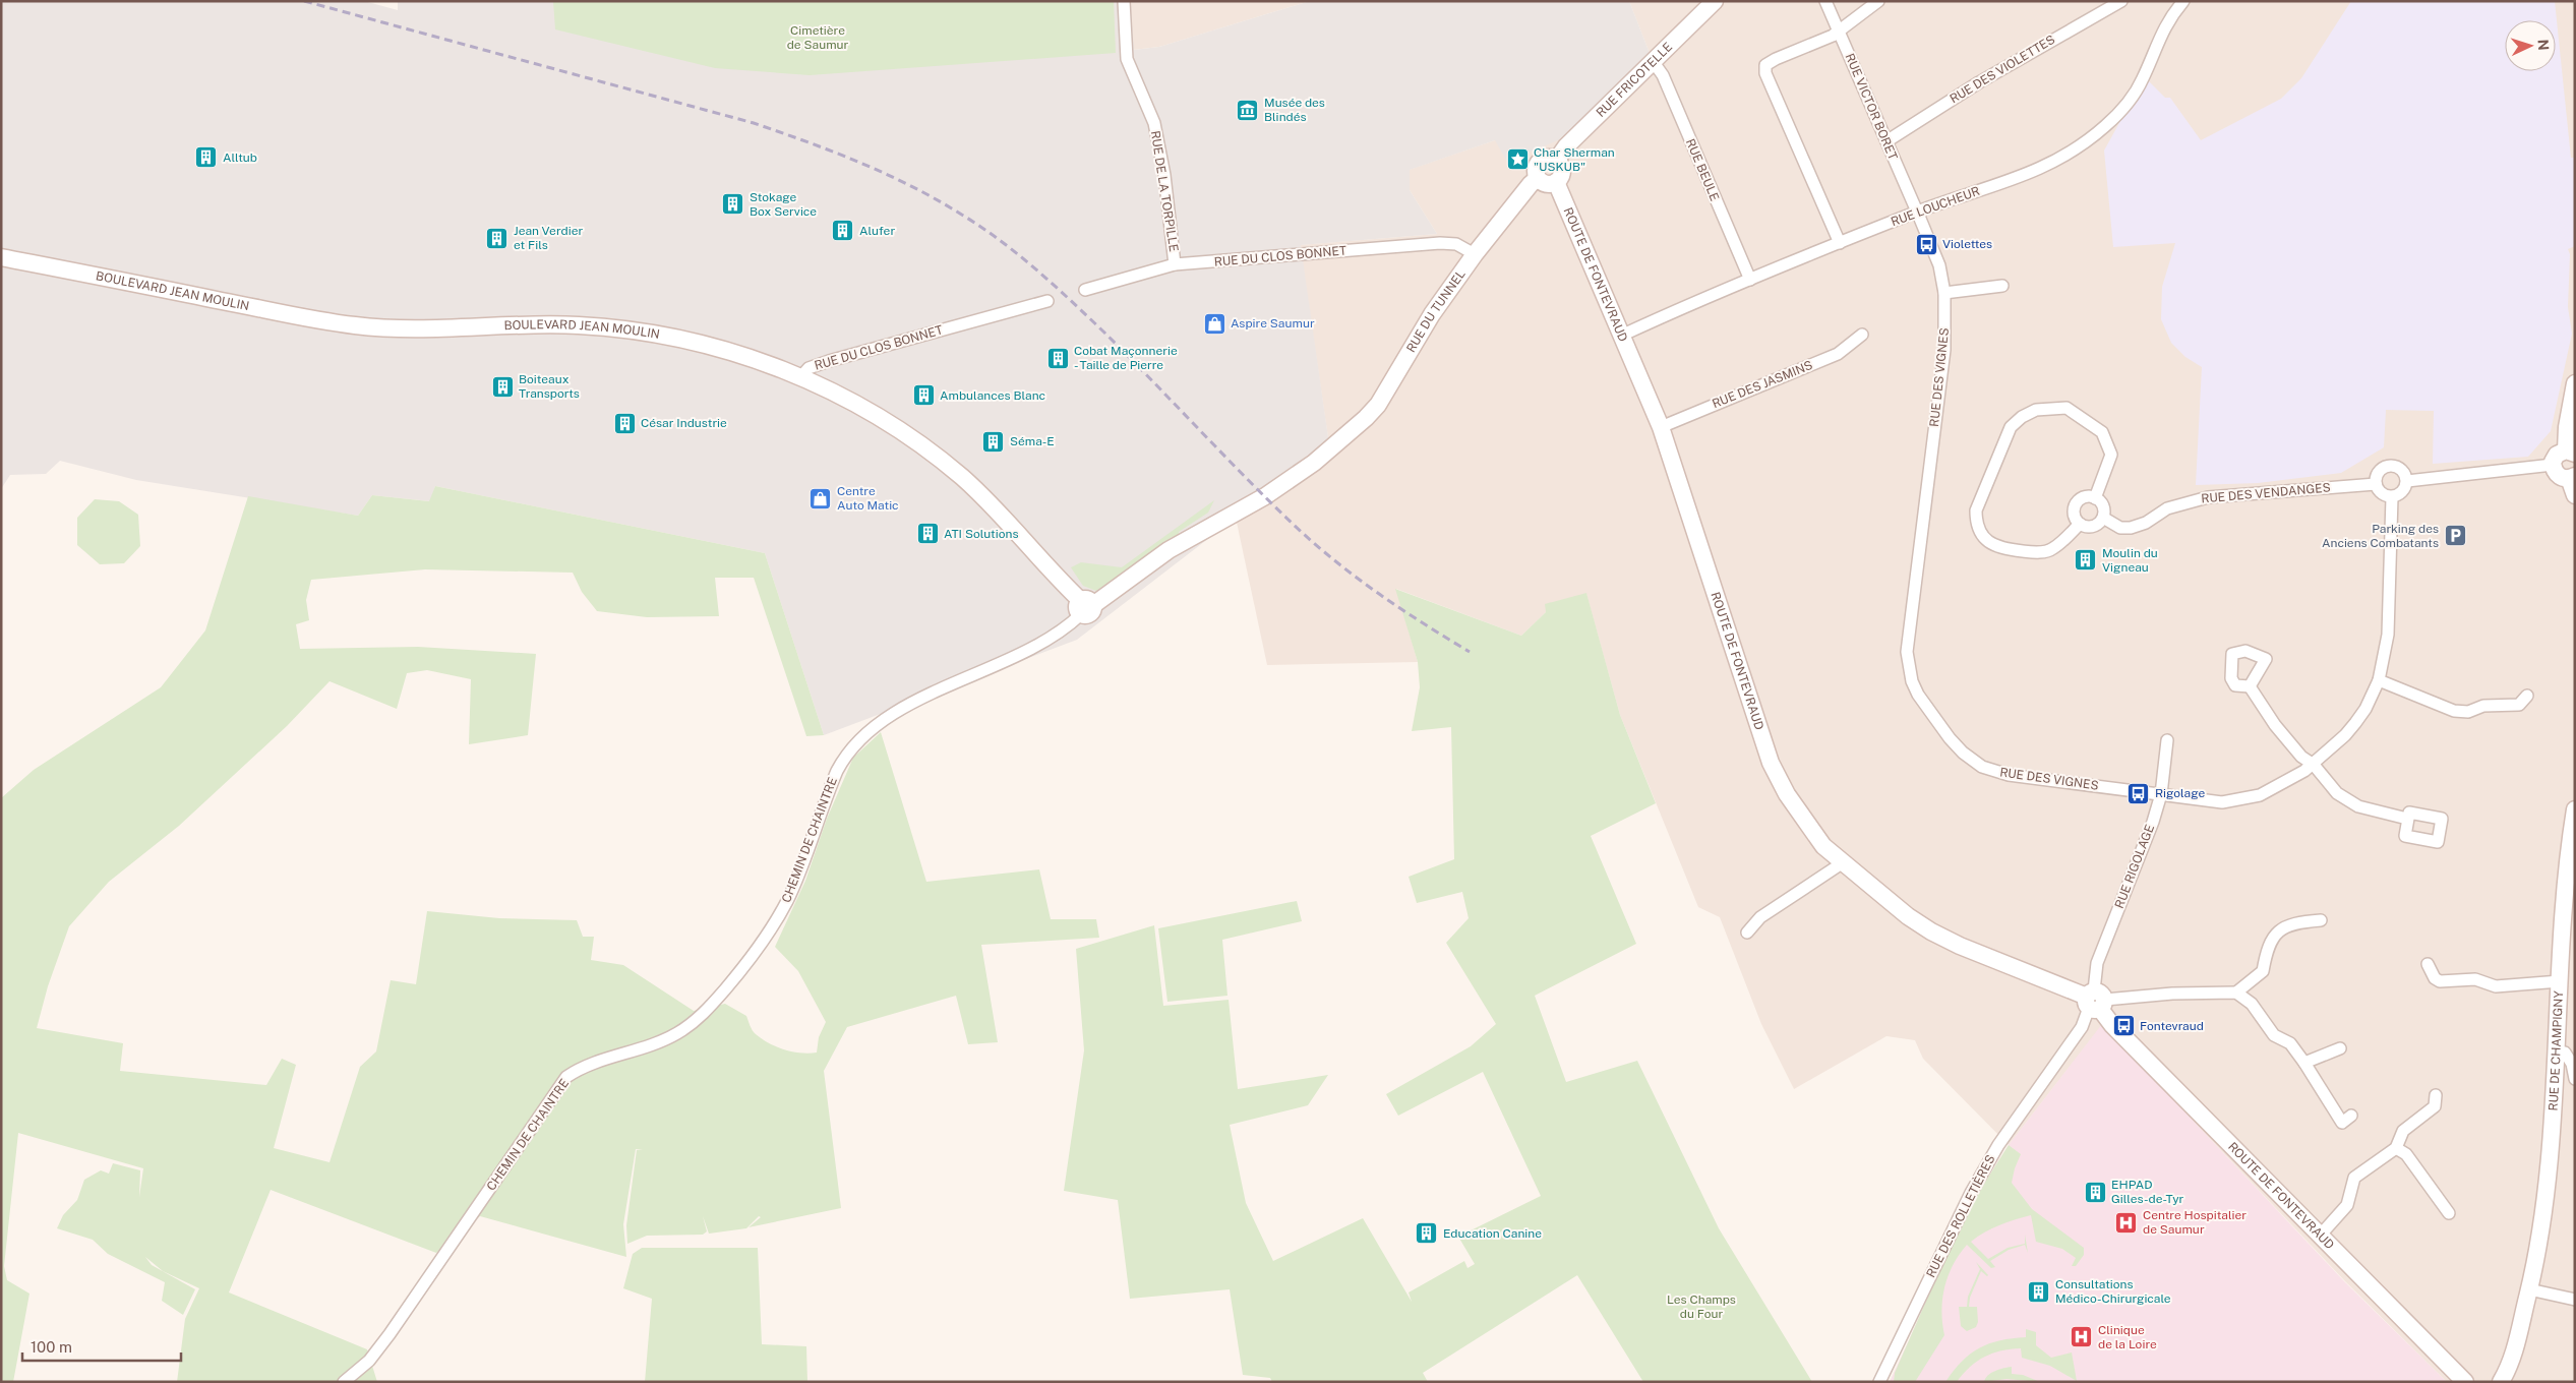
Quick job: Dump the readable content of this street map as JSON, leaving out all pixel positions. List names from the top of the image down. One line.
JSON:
{"streets":{"street":["RUE DES VIOLETTES","RUE FRICOTELLE","RUE VICTOR BORET","RUE BEULE","RUE DE LA TORPILLE","RUE LOUCHEUR","RUE DU CLOS BONNET","ROUTE DE FONTEVRAUD","BOULEVARD JEAN MOULIN","RUE DU TUNNEL","RUE DES VIGNES","RUE DES JASMINS","RUE DES VENDANGES","CHEMIN DE CHAINTRE","RUE RIGOLAGE","RUE DE CHAMPIGNY","RUE DES ROLLETIÈRES"]},"crossings":[["RUE DES VIOLETTES","RUE VICTOR BORET"],["RUE FRICOTELLE","RUE BEULE"],["RUE FRICOTELLE","ROUTE DE FONTEVRAUD"],["RUE FRICOTELLE","RUE DU TUNNEL"],["RUE VICTOR BORET","RUE LOUCHEUR"],["RUE VICTOR BORET","RUE DES VIGNES"],["RUE BEULE","RUE LOUCHEUR"],["RUE DE LA TORPILLE","RUE DU CLOS BONNET"],["RUE LOUCHEUR","ROUTE DE FONTEVRAUD"],["RUE LOUCHEUR","RUE DES VIGNES"],["RUE DU CLOS BONNET","BOULEVARD JEAN MOULIN"],["RUE DU CLOS BONNET","RUE DU TUNNEL"],["ROUTE DE FONTEVRAUD","RUE DU TUNNEL"],["ROUTE DE FONTEVRAUD","RUE DES JASMINS"],["ROUTE DE FONTEVRAUD","RUE RIGOLAGE"],["ROUTE DE FONTEVRAUD","RUE DES ROLLETIÈRES"],["BOULEVARD JEAN MOULIN","RUE DU TUNNEL"],["BOULEVARD JEAN MOULIN","CHEMIN DE CHAINTRE"],["RUE DU TUNNEL","CHEMIN DE CHAINTRE"],["RUE DES VIGNES","RUE DES VENDANGES"],["RUE DES VIGNES","RUE RIGOLAGE"],["RUE RIGOLAGE","RUE DES ROLLETIÈRES"]],"parks":["Cimetière de Saumur","Les Champs du Four"],"places":{"museum":["Musée des Blindés"],"building":["Alltub","Stokage Box Service","Alufer","Jean Verdier et Fils","Cobat Maçonnerie - Taille de Pierre","Boiteaux Transports","Ambulances Blanc","César Industrie","Séma-E","ATI Solutions","Moulin du Vigneau","EHPAD Gilles-de-Tyr","Education Canine","Consultations Médico-Chirurgicale"],"place":["Char Sherman \"USKUB\""],"bus stop":["Violettes","Rigolage","Fontevraud"],"shop":["Aspire Saumur","Centre Auto Matic"],"parking":["Parking des Anciens Combatants"],"hospital":["Centre Hospitalier de Saumur","Clinique de la Loire"]},"scale_bar":"100 m","north":"right"}
